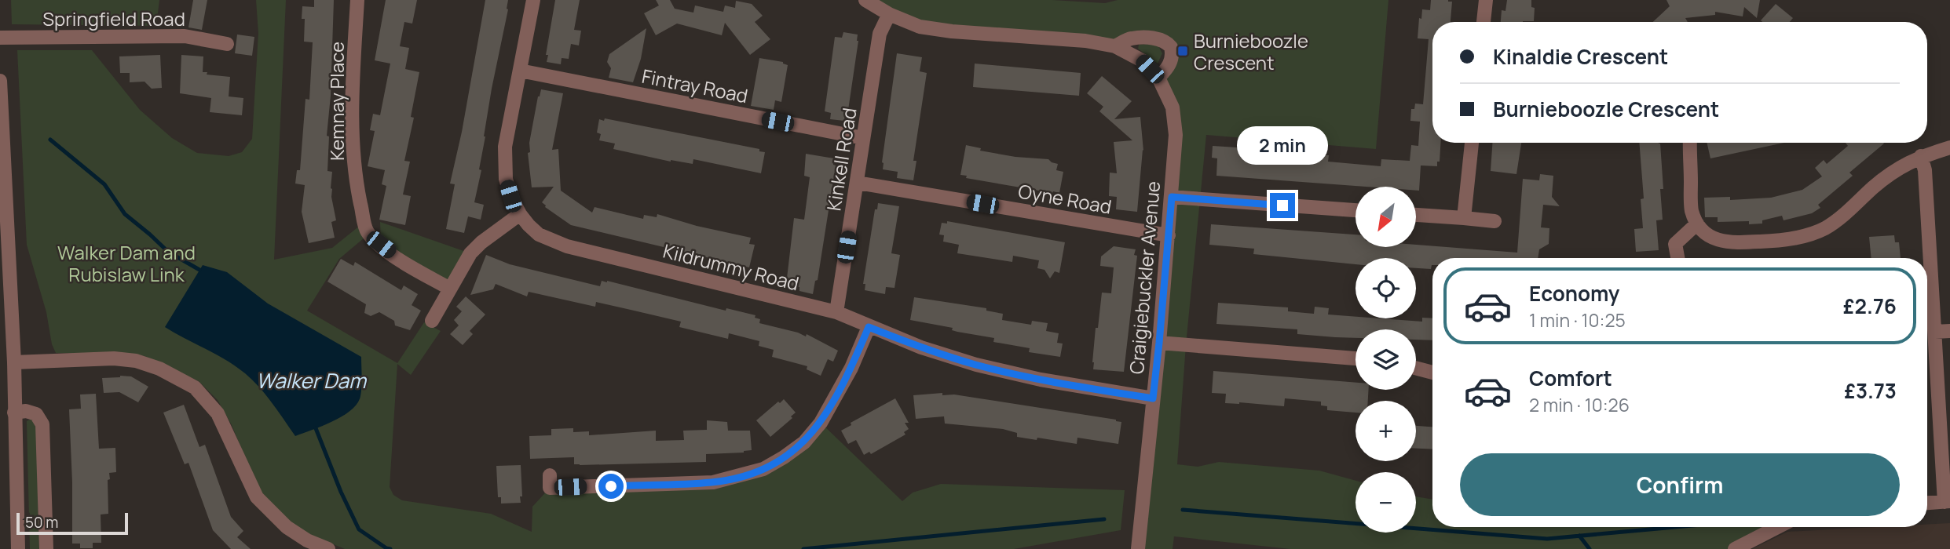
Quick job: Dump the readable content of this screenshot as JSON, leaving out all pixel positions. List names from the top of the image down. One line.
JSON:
{"streets":{"street":["Springfield Road","Fintray Road","Kemnay Place","Kinkell Road","Oyne Road","Kildrummy Road","Craigiebuckler Avenue"]},"crossings":[["Fintray Road","Kinkell Road"],["Fintray Road","Kildrummy Road"],["Kinkell Road","Oyne Road"],["Kinkell Road","Kildrummy Road"],["Kinkell Road","Craigiebuckler Avenue"],["Oyne Road","Craigiebuckler Avenue"],["Kildrummy Road","Craigiebuckler Avenue"]],"water":["Walker Dam"],"parks":["Walker Dam and Rubislaw Link"],"places":{"transit":["Burnieboozle Crescent"]},"scale_bar":"50 m","north":"bottom left","page":{"banner":["Kinaldie Crescent","Burnieboozle Crescent"],"bubble":"2 min","map_buttons":["+","−"],"list":[{"name":"Economy","note":"1 min · 10:25","value":"£2.76"},{"name":"Comfort","note":"2 min · 10:26","value":"£3.73"}],"buttons":"Confirm","scale":"50 m"}}
